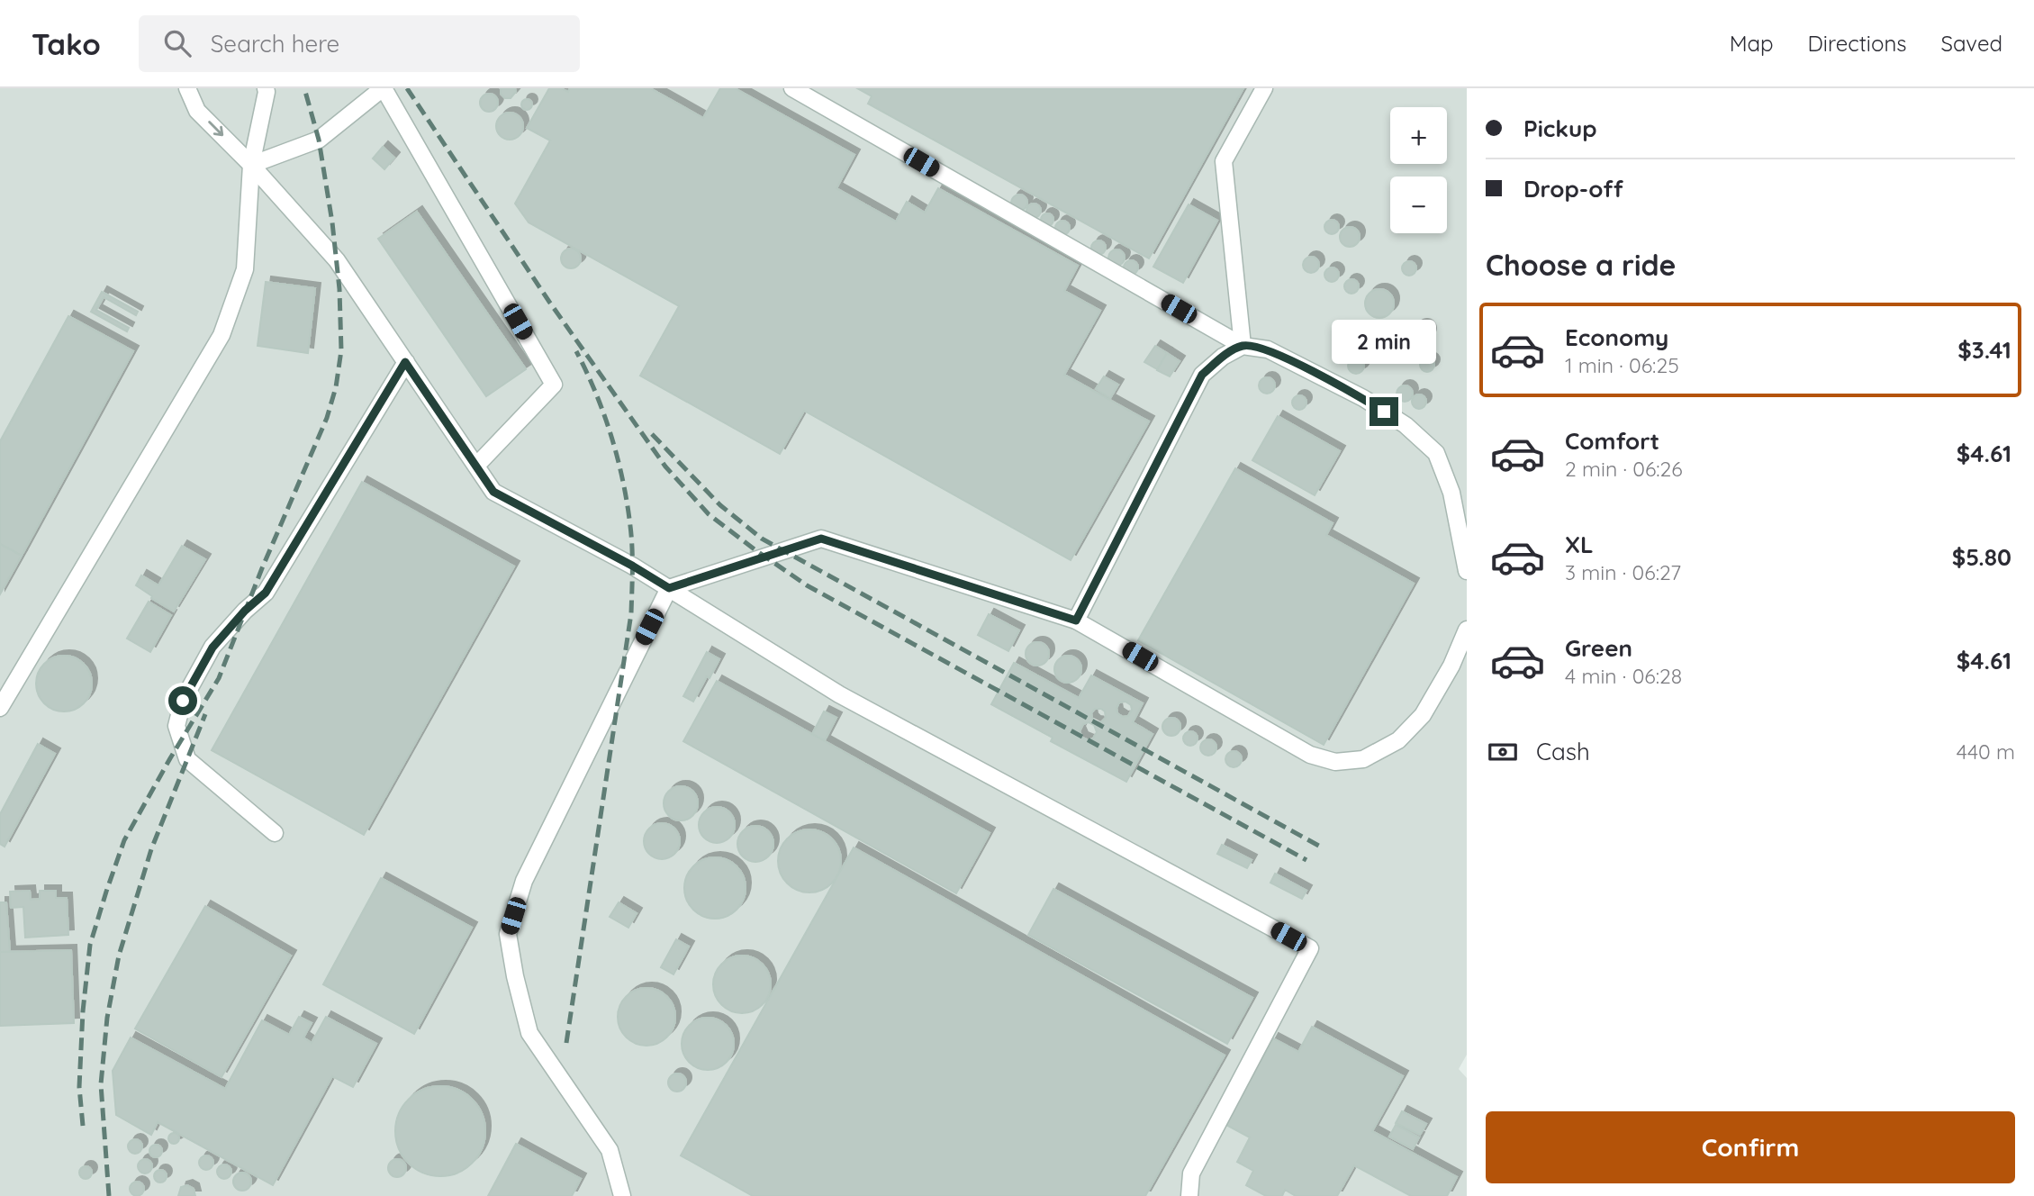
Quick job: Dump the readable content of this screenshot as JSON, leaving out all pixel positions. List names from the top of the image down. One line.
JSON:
{"page":{"header":"Tako","search":"Search here","nav":["Map","Directions","Saved"],"banner":["Pickup","Drop-off"],"map_buttons":["+","−"],"heading":"Choose a ride","list":[{"name":"Economy","note":"1 min · 06:25","value":"$3.41"},{"name":"Comfort","note":"2 min · 06:26","value":"$4.61"},{"name":"XL","note":"3 min · 06:27","value":"$5.80"},{"name":"Green","note":"4 min · 06:28","value":"$4.61"}],"bubble":"2 min","pay":["Cash","440 m"],"buttons":"Confirm"}}
